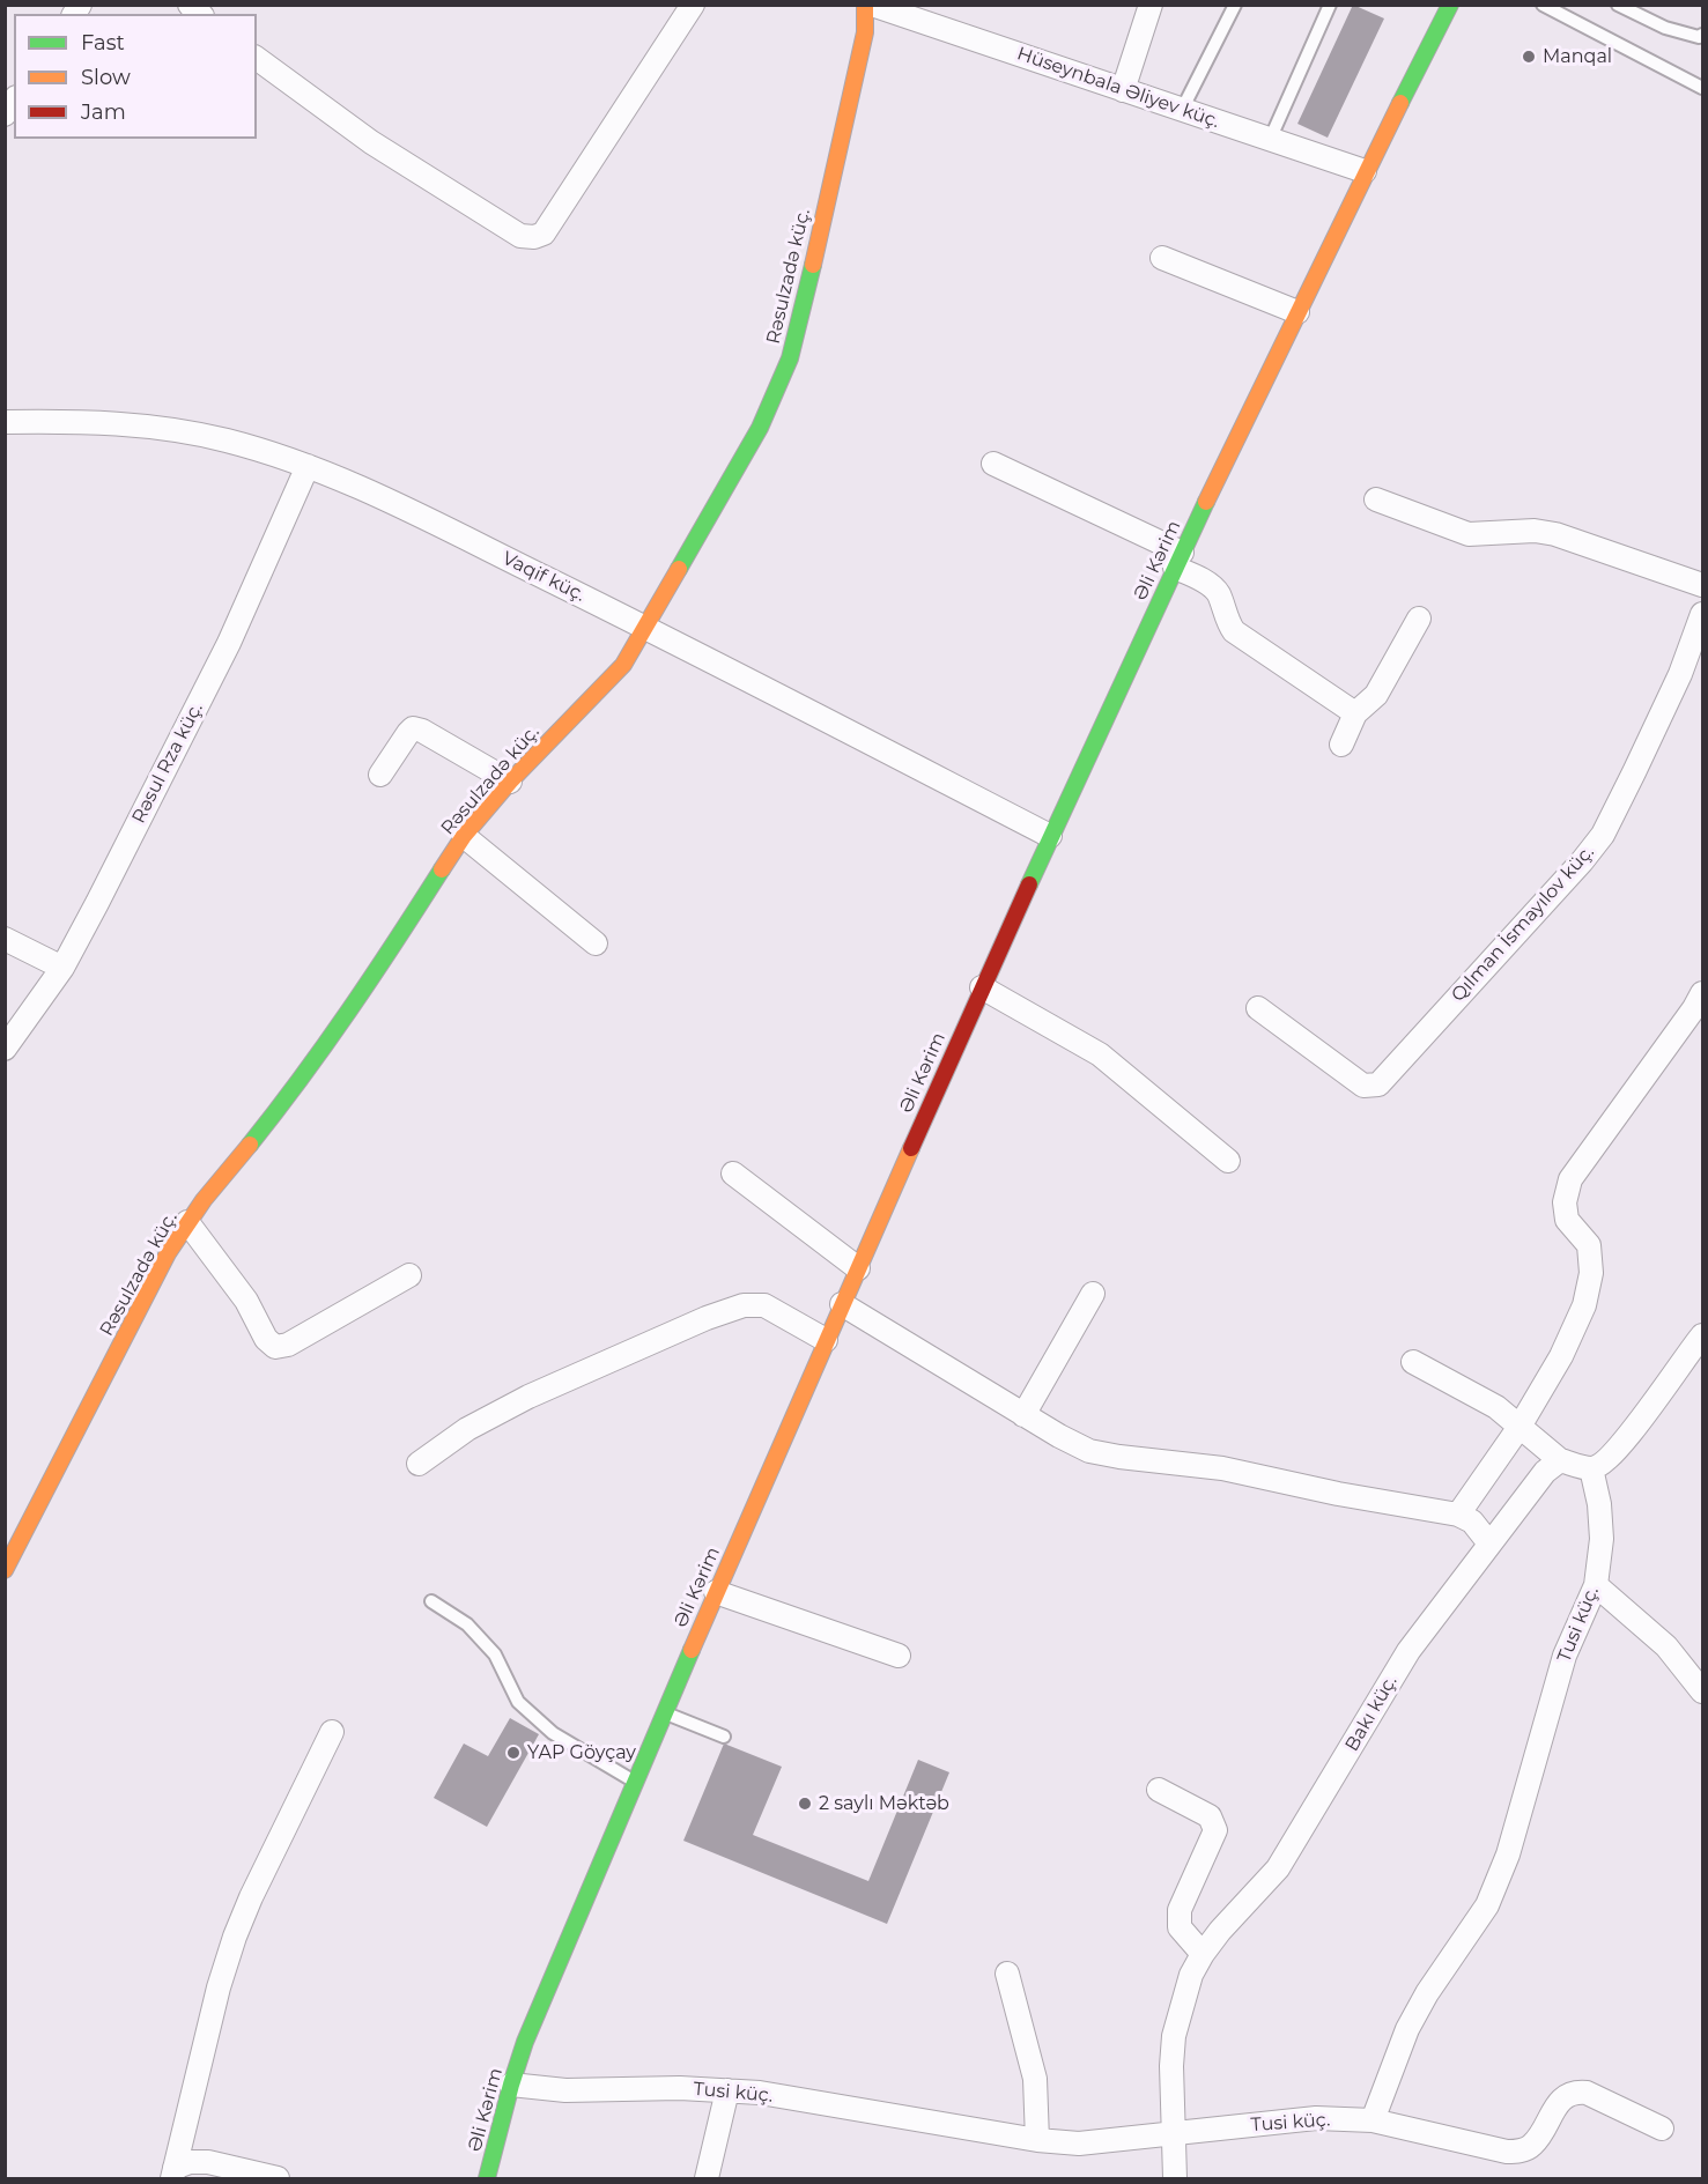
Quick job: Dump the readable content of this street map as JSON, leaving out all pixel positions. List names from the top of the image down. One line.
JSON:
{"streets":{"main road":["Rəsulzadə küç.","Əli Kərim"],"street":["Hüseynbala Əliyev küç.","Vaqif küç.","Rəsul Rza küç.","Qılman İsmayılov küç.","Tusi küç.","Bakı küç."]},"crossings":[["Hüseynbala Əliyev küç.","Əli Kərim"],["Rəsulzadə küç.","Vaqif küç."],["Əli Kərim","Vaqif küç."],["Əli Kərim","Tusi küç."],["Vaqif küç.","Rəsul Rza küç."],["Tusi küç.","Bakı küç."]],"places":["Manqal","YAP Göyçay","2 saylı Məktəb"],"legend":["Fast","Slow","Jam"]}
